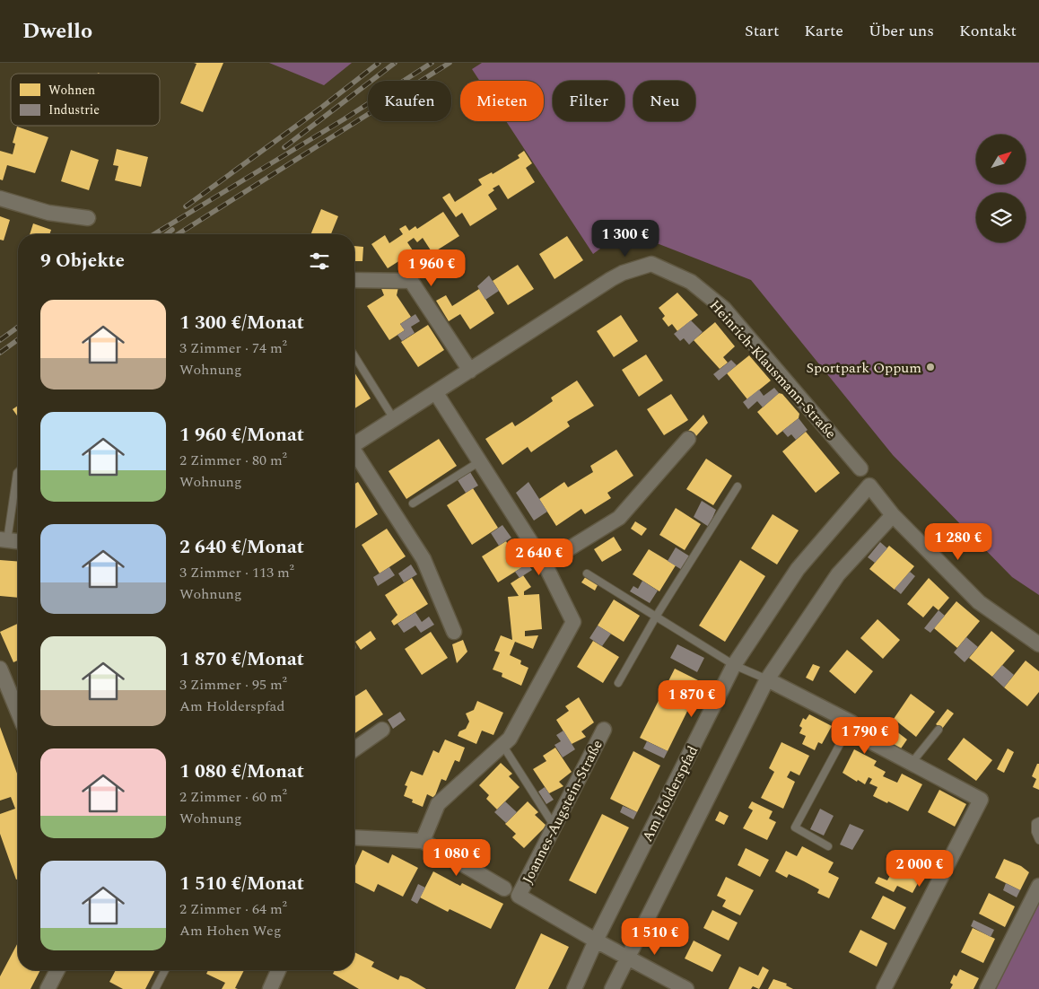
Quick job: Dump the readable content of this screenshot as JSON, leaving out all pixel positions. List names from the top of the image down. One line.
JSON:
{"streets":{"street":["Heinrich-Klausmann-Straße","Am Holderspfad","Joannes-Augstein-Straße"]},"crossings":[["Am Holderspfad","Joannes-Augstein-Straße"]],"places":["Sportpark Oppum"],"legend":["Wohnen","Industrie"],"north":"top right","page":{"header":"Dwello","nav":["Start","Karte","Über uns","Kontakt"],"chip":["Kaufen","Mieten","Filter","Neu"],"price":["1 300 €","1 960 €","1 280 €","2 640 €","1 870 €","1 790 €","1 080 €","2 000 €","1 510 €"],"heading":"9 Objekte","list":[{"name":"1 300 €/Monat","note":"3 Zimmer · 74 m² · Wohnung"},{"name":"1 960 €/Monat","note":"2 Zimmer · 80 m² · Wohnung"},{"name":"2 640 €/Monat","note":"3 Zimmer · 113 m² · Wohnung"},{"name":"1 870 €/Monat","note":"3 Zimmer · 95 m² · Am Holderspfad"},{"name":"1 080 €/Monat","note":"2 Zimmer · 60 m² · Wohnung"},{"name":"1 510 €/Monat","note":"2 Zimmer · 64 m² · Am Hohen Weg"}]}}
